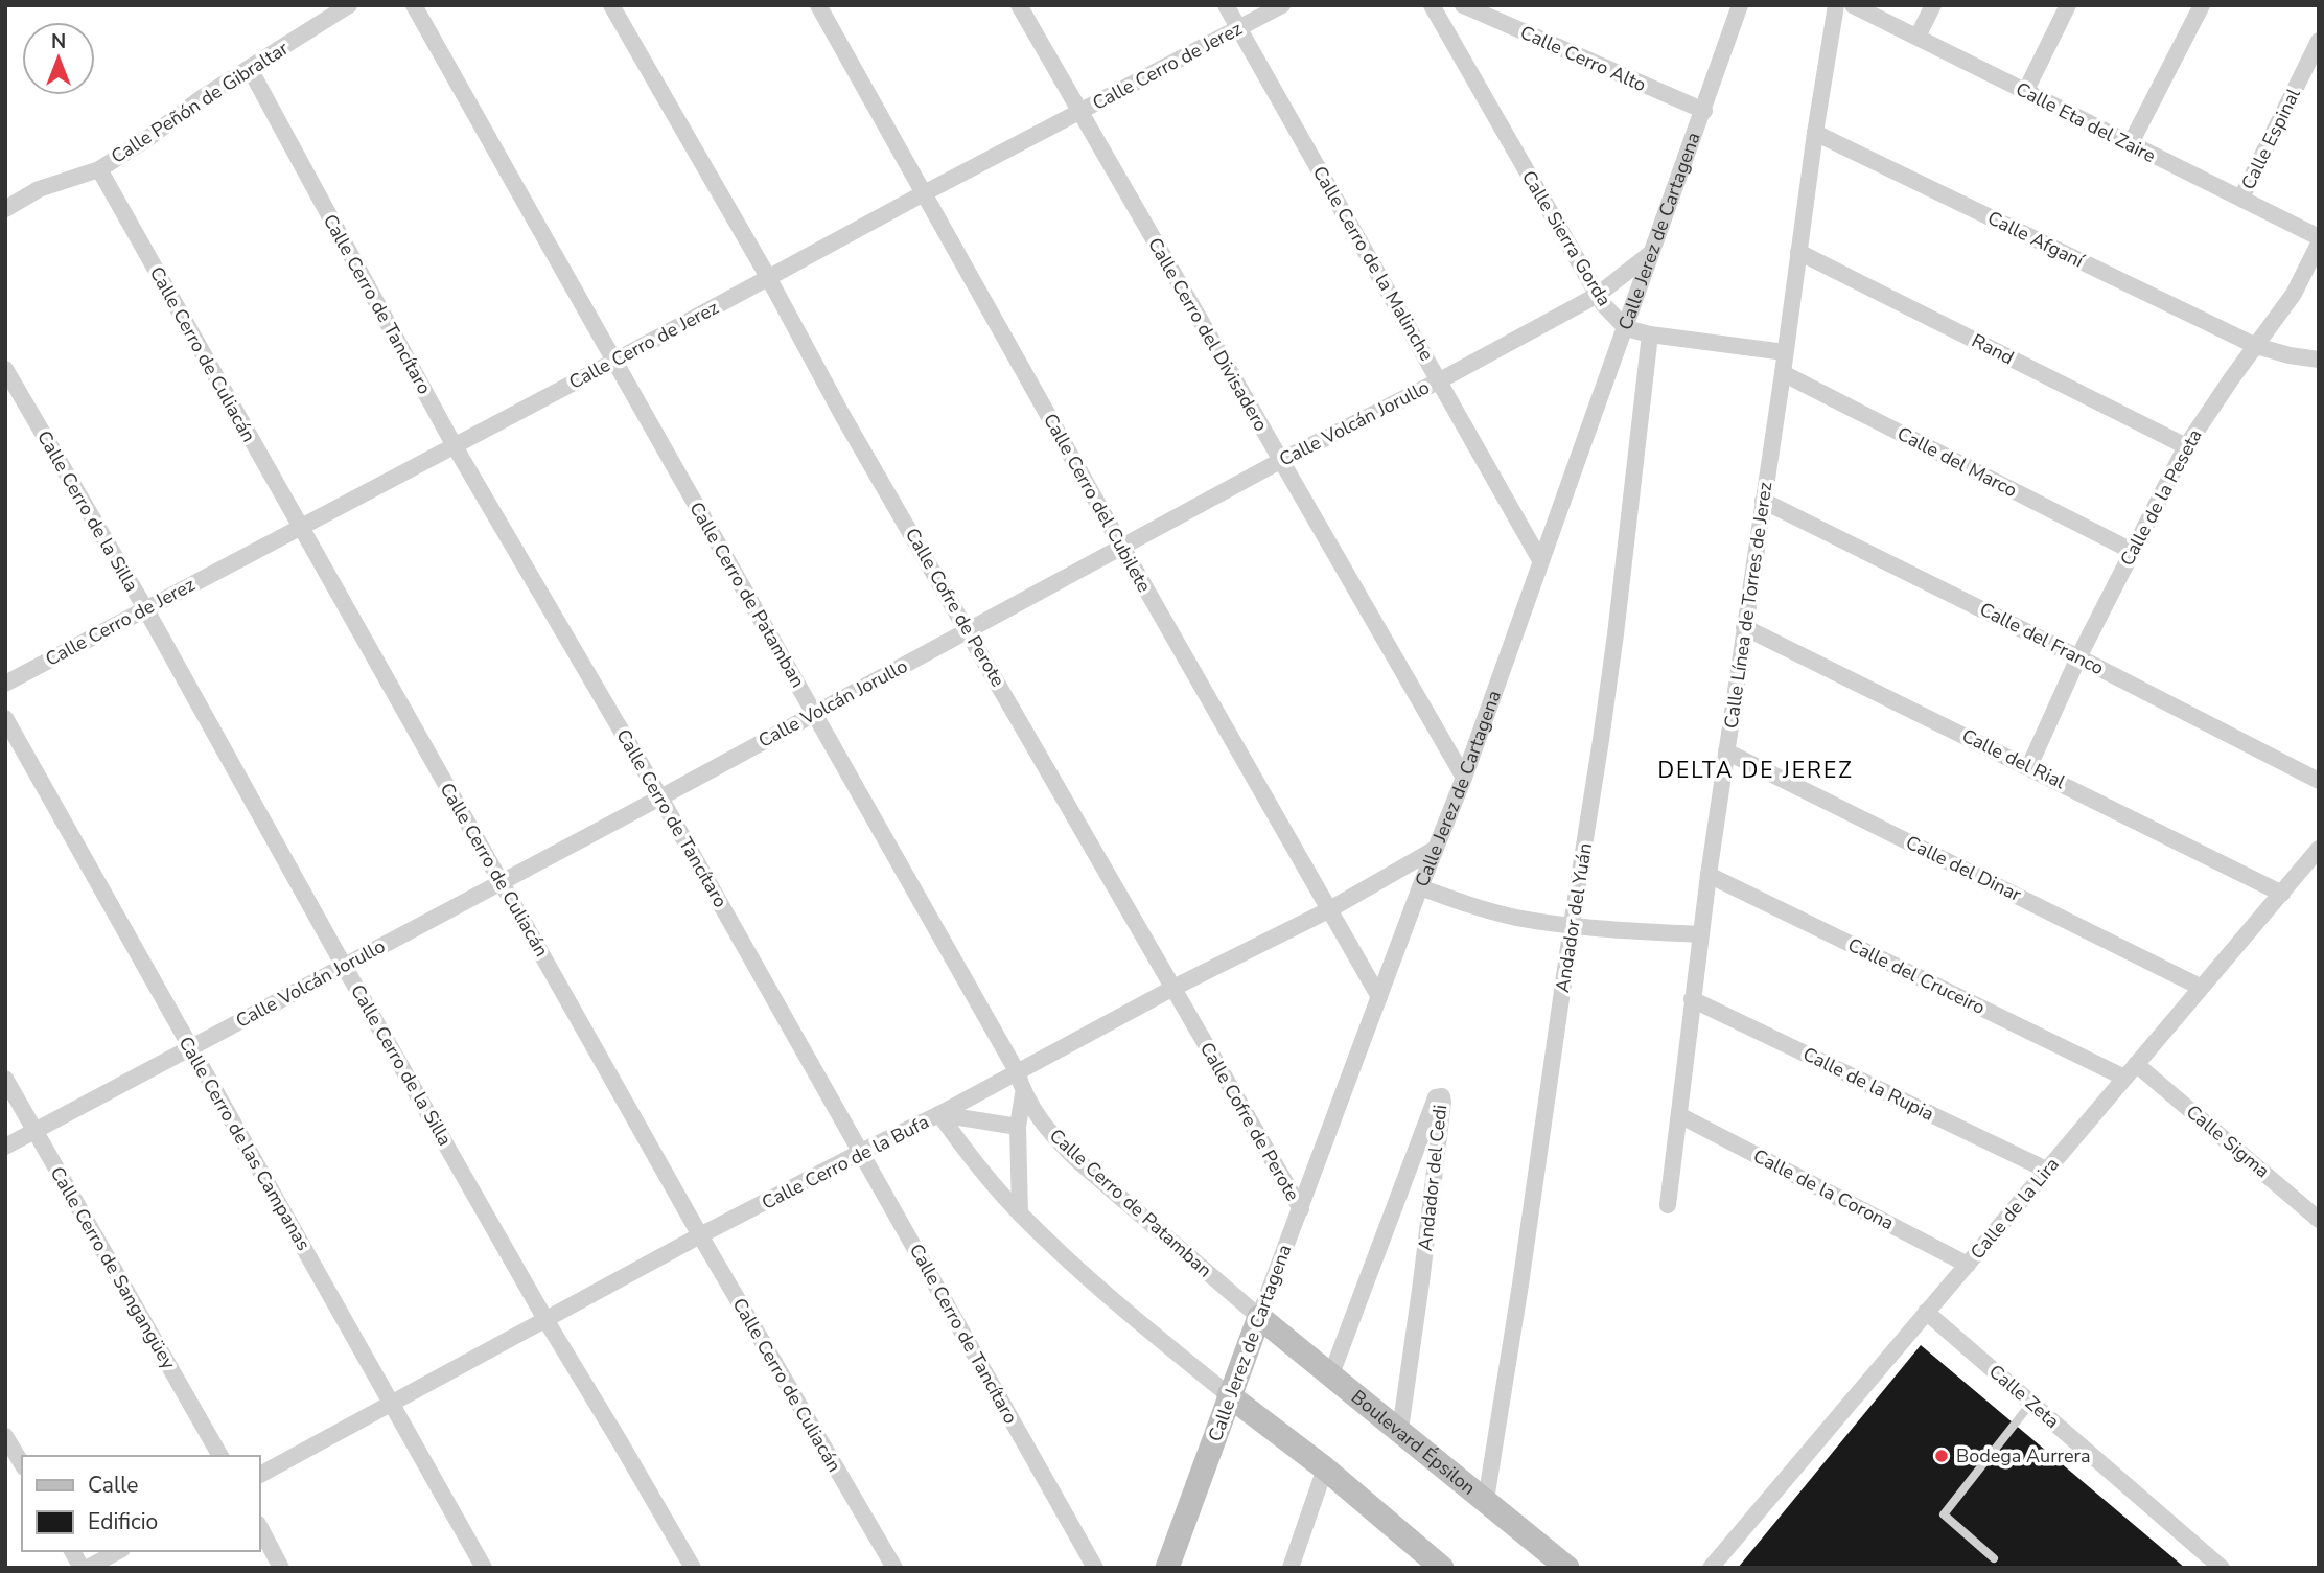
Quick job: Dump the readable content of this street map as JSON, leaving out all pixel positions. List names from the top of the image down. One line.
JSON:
{"streets":{"street":["Calle Cerro Alto","Calle Cerro de Jerez","Calle Peñón de Gibraltar","Calle Eta del Zaire","Calle Espinal","Calle Jerez de Cartagena","Calle Sierra Gorda","Calle Afganí","Calle Cerro de la Malinche","Calle Cerro de Tancítaro","Calle Cerro del Divisadero","Rand","Calle Cerro de Culiacán","Calle Volcán Jorullo","Calle del Marco","Calle de la Peseta","Calle Cerro del Cubilete","Calle Cerro de la Silla","Calle Cerro de Patamban","Calle Línea de Torres de Jerez","Calle Cofre de Perote","Calle del Franco","Calle del Rial","Calle del Dinar","Andador del Yuán","Calle del Cruceiro","Calle de la Rupia","Calle Sigma","Calle Cerro de las Campanas","Calle Cerro de la Bufa","Andador del Cedi","Calle de la Corona","Calle de la Lira","Calle Cerro de Sangangüey","Calle Zeta","Boulevard Épsilon"]},"crossings":[["Calle Cerro Alto","Calle Jerez de Cartagena"],["Calle Cerro de Jerez","Calle Cerro de la Malinche"],["Calle Cerro de Jerez","Calle Cerro de Tancítaro"],["Calle Cerro de Jerez","Calle Cerro del Divisadero"],["Calle Cerro de Jerez","Calle Cerro de Culiacán"],["Calle Cerro de Jerez","Calle Cerro del Cubilete"],["Calle Cerro de Jerez","Calle Cerro de la Silla"],["Calle Cerro de Jerez","Calle Cerro de Patamban"],["Calle Cerro de Jerez","Calle Cofre de Perote"],["Calle Peñón de Gibraltar","Calle Cerro de Tancítaro"],["Calle Peñón de Gibraltar","Calle Cerro de Culiacán"],["Calle Eta del Zaire","Calle Espinal"],["Calle Jerez de Cartagena","Calle Sierra Gorda"],["Calle Jerez de Cartagena","Calle Cerro de la Malinche"],["Calle Jerez de Cartagena","Calle Cerro del Divisadero"],["Calle Jerez de Cartagena","Calle Volcán Jorullo"],["Calle Jerez de Cartagena","Calle Cerro del Cubilete"],["Calle Jerez de Cartagena","Calle Cerro de Patamban"],["Calle Jerez de Cartagena","Calle Cofre de Perote"],["Calle Jerez de Cartagena","Calle Cerro de la Bufa"],["Calle Jerez de Cartagena","Boulevard Épsilon"],["Calle Sierra Gorda","Calle Volcán Jorullo"],["Calle Afganí","Calle de la Peseta"],["Calle Afganí","Calle Línea de Torres de Jerez"],["Calle Cerro de la Malinche","Calle Volcán Jorullo"],["Calle Cerro de Tancítaro","Calle Volcán Jorullo"],["Calle Cerro de Tancítaro","Calle Cerro de la Bufa"],["Calle Cerro del Divisadero","Calle Volcán Jorullo"],["Rand","Calle de la Peseta"],["Rand","Calle Línea de Torres de Jerez"],["Calle Cerro de Culiacán","Calle Volcán Jorullo"],["Calle Cerro de Culiacán","Calle Cerro de la Bufa"],["Calle Volcán Jorullo","Calle Cerro del Cubilete"],["Calle Volcán Jorullo","Calle Cerro de la Silla"],["Calle Volcán Jorullo","Calle Cerro de Patamban"],["Calle Volcán Jorullo","Calle Cofre de Perote"],["Calle Volcán Jorullo","Calle Cerro de las Campanas"],["Calle Volcán Jorullo","Calle Cerro de Sangangüey"],["Calle del Marco","Calle de la Peseta"],["Calle del Marco","Calle Línea de Torres de Jerez"],["Calle de la Peseta","Calle del Franco"],["Calle de la Peseta","Calle del Rial"],["Calle Cerro del Cubilete","Calle Cerro de la Bufa"],["Calle Cerro de la Silla","Calle Cerro de la Bufa"],["Calle Cerro de Patamban","Calle Cerro de la Bufa"],["Calle Cerro de Patamban","Boulevard Épsilon"],["Calle Línea de Torres de Jerez","Calle del Franco"],["Calle Línea de Torres de Jerez","Calle del Rial"],["Calle Línea de Torres de Jerez","Calle del Dinar"],["Calle Línea de Torres de Jerez","Calle del Cruceiro"],["Calle Línea de Torres de Jerez","Calle de la Rupia"],["Calle Línea de Torres de Jerez","Calle de la Corona"],["Calle Cofre de Perote","Calle Cerro de la Bufa"],["Calle del Rial","Calle de la Lira"],["Calle del Dinar","Calle de la Lira"],["Andador del Yuán","Boulevard Épsilon"],["Calle del Cruceiro","Calle de la Lira"],["Calle de la Rupia","Calle de la Lira"],["Calle Sigma","Calle de la Lira"],["Calle Cerro de las Campanas","Calle Cerro de la Bufa"],["Andador del Cedi","Boulevard Épsilon"],["Calle de la Corona","Calle de la Lira"],["Calle de la Lira","Calle Zeta"]],"districts":["DELTA DE JEREZ"],"places":["Bodega Aurrera"],"legend":["Calle","Edificio"],"north":"top"}
